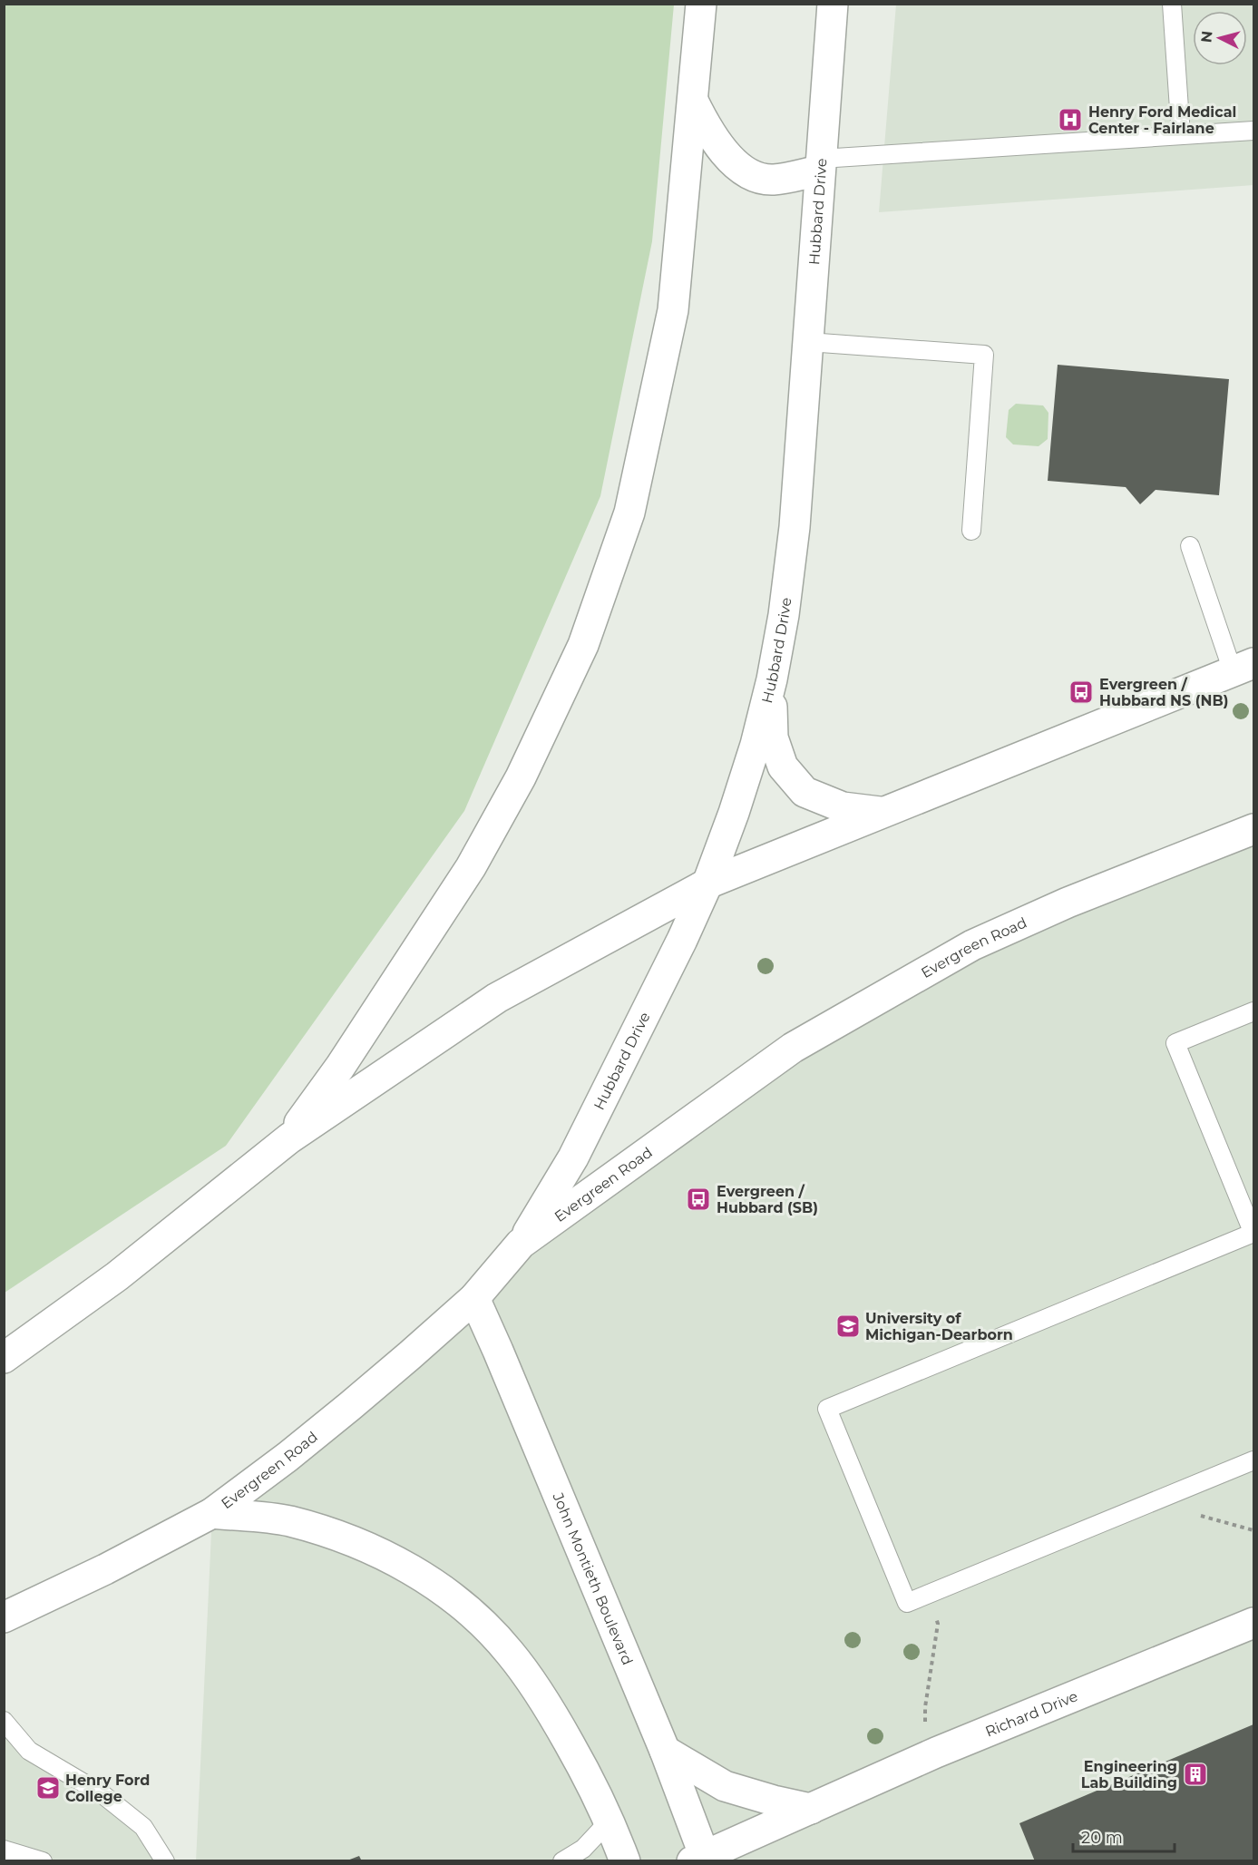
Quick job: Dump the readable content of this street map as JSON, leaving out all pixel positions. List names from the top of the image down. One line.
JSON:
{"streets":{"street":["Hubbard Drive","Evergreen Road","John Montieth Boulevard","Richard Drive"]},"crossings":[["Hubbard Drive","Evergreen Road"],["Evergreen Road","John Montieth Boulevard"],["John Montieth Boulevard","Richard Drive"]],"places":{"hospital":["Henry Ford Medical Center - Fairlane"],"bus stop":["Evergreen / Hubbard NS (NB)","Evergreen / Hubbard (SB)"],"school or university":["University of Michigan-Dearborn","Henry Ford College"],"building":["Engineering Lab Building"]},"scale_bar":"20 m","north":"left"}
